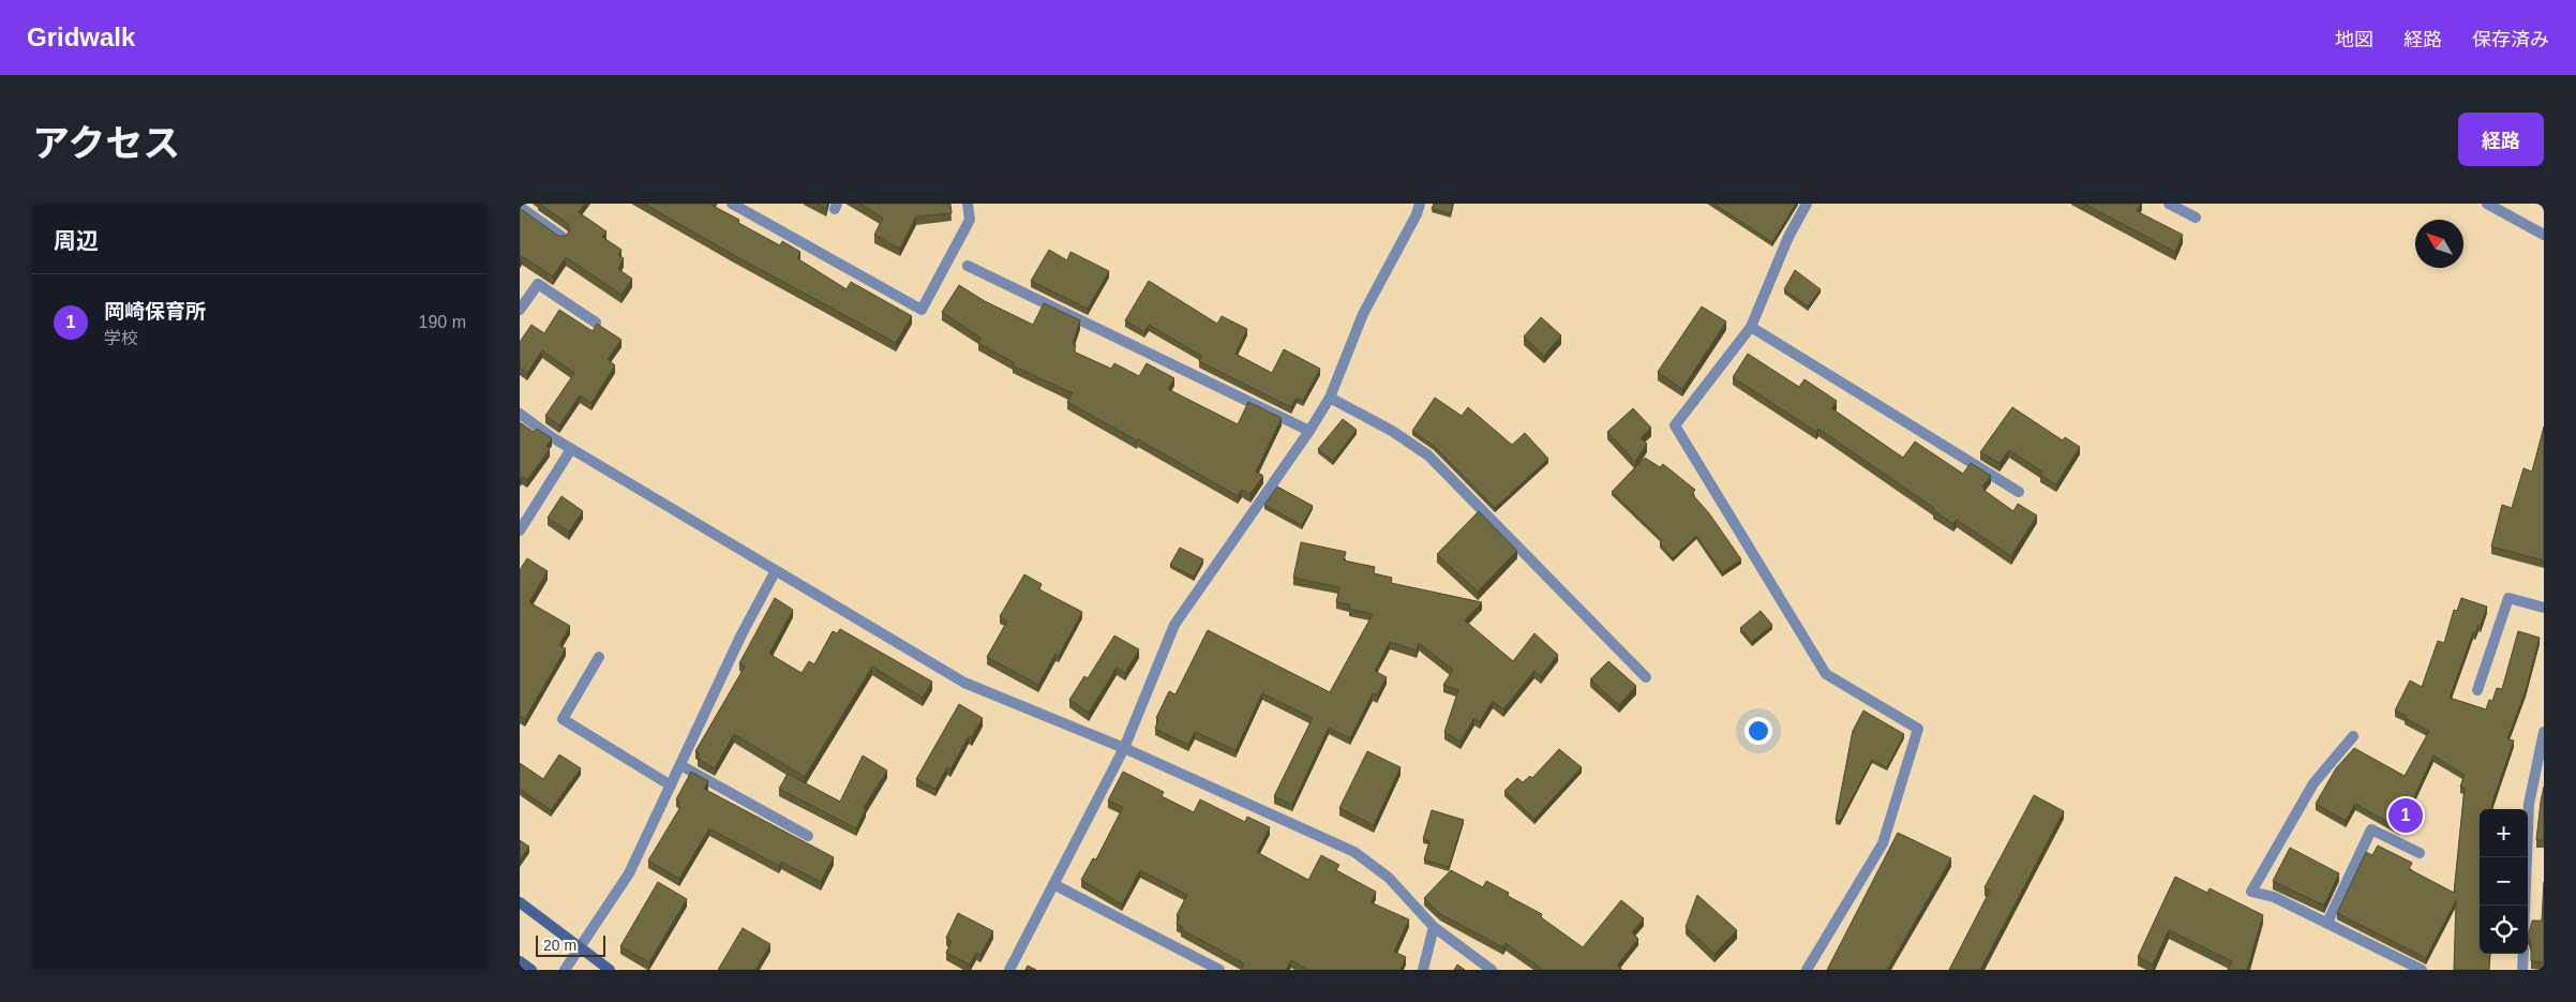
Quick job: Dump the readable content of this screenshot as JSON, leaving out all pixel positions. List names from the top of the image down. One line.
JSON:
{"scale_bar":"20 m","north":"top left","page":{"header":"Gridwalk","nav":["地図","経路","保存済み"],"title":"アクセス","buttons":"経路","heading":"周辺","list":[{"mark":"1","name":"岡崎保育所","note":"学校","value":"190 m"}],"pins":"1","map_buttons":["+","−"],"scale":"20 m"}}
